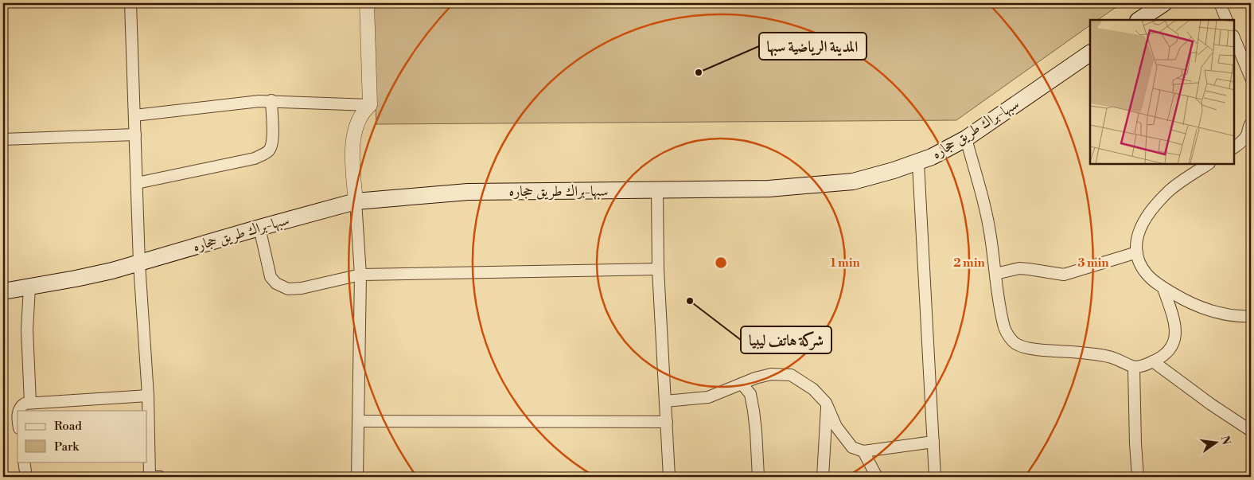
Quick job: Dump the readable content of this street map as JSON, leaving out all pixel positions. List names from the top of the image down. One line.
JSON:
{"streets":{"main road":["سبها-براك طريق حجاره"]},"places":["المدينة الرياضية سبها","شركة هاتف ليبيا"],"legend":["Road","Park"],"north":"right","rings":["1 min","2 min","3 min"]}
